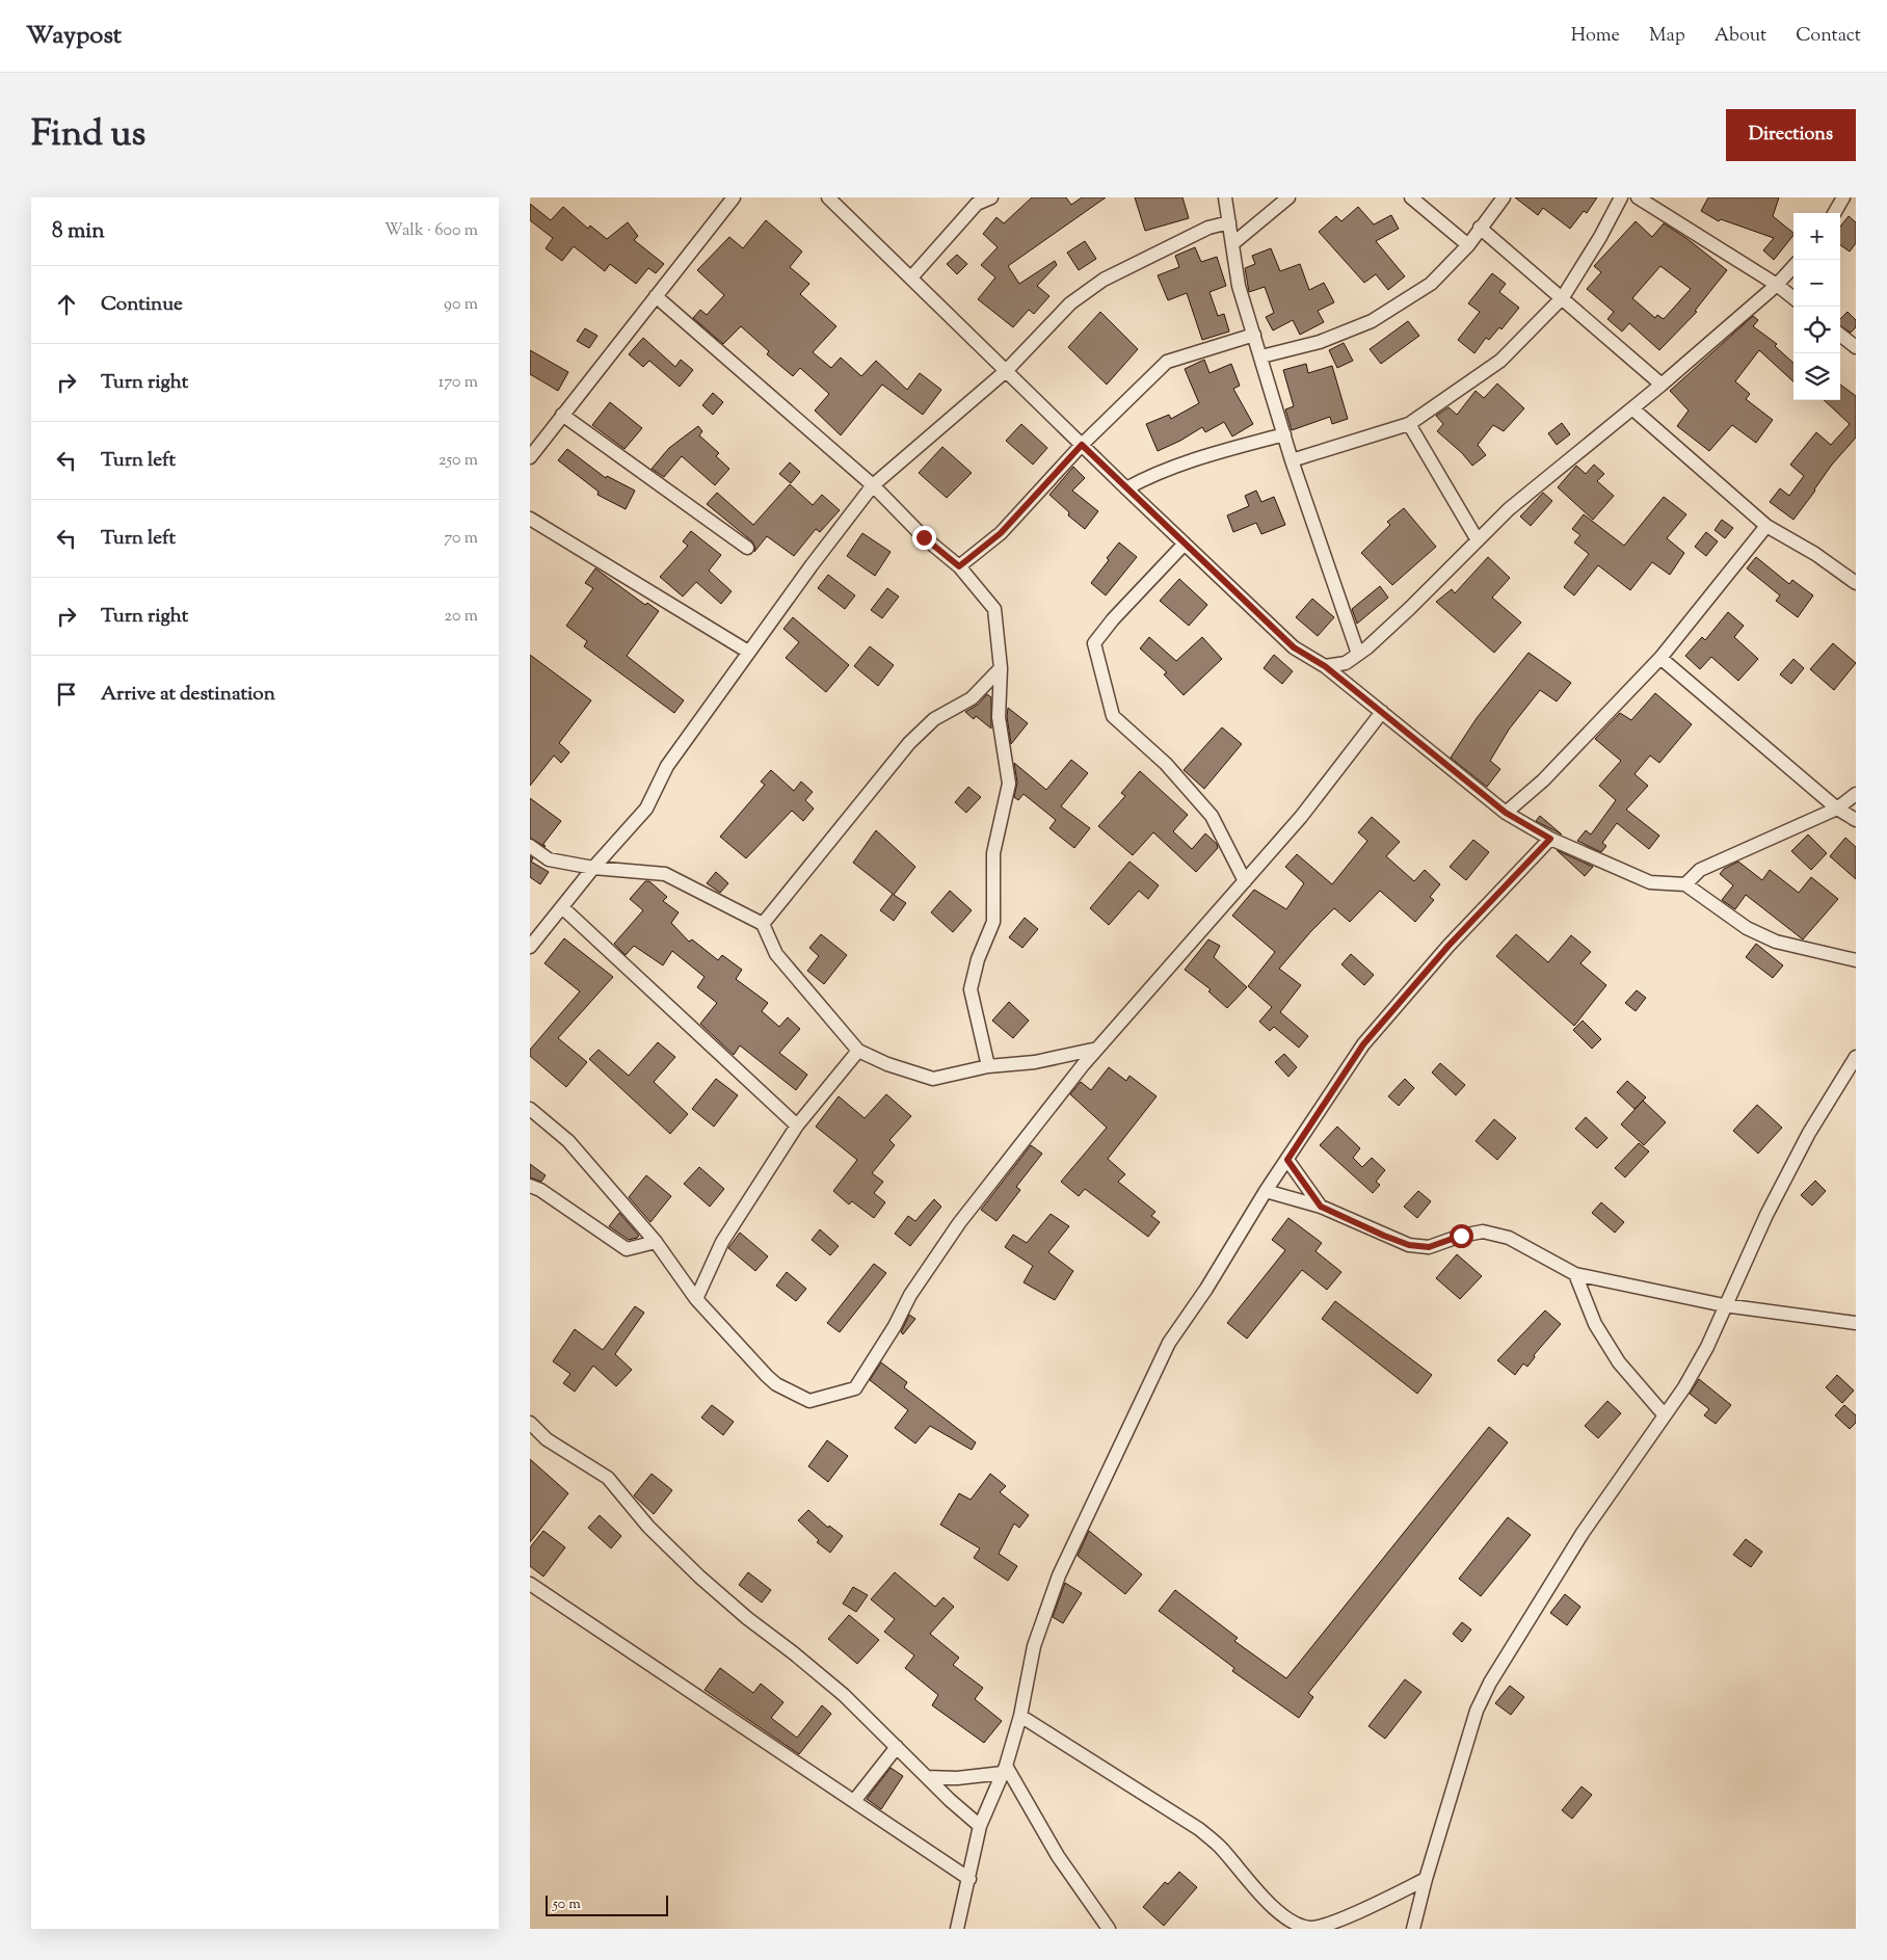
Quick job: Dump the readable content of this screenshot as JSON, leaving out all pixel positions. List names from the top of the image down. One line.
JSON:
{"scale_bar":"50 m","page":{"header":"Waypost","nav":["Home","Map","About","Contact"],"title":"Find us","buttons":"Directions","heading":["8 min","Walk · 600 m"],"map_buttons":["+","−"],"list":[["Continue","90 m"],["Turn right","170 m"],["Turn left","250 m"],["Turn left","70 m"],["Turn right","20 m"],"Arrive at destination"],"scale":"50 m"}}
